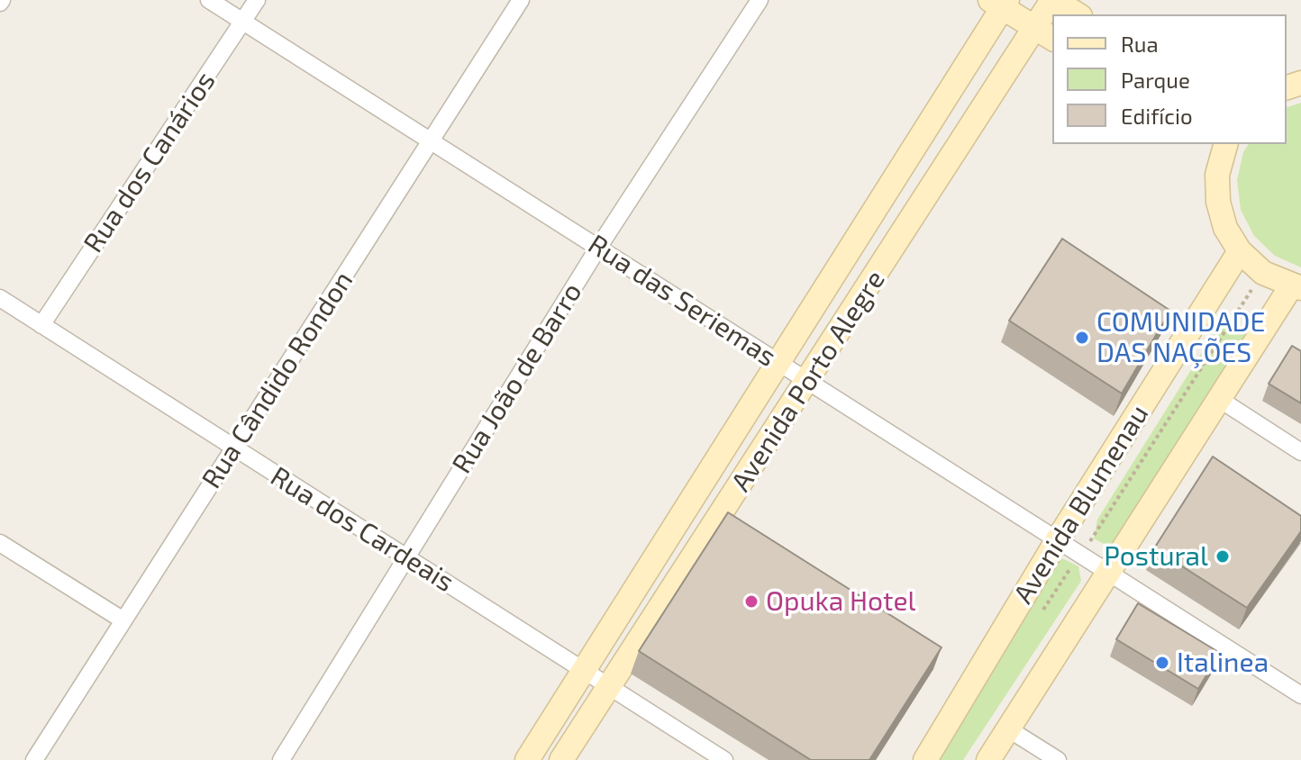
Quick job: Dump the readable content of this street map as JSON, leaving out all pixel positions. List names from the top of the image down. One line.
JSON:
{"streets":{"street":["Rua dos Canários","Rua das Seriemas","Rua João de Barro","Rua Cândido Rondon","Avenida Porto Alegre","Avenida Blumenau","Rua dos Cardeais"]},"crossings":[["Rua dos Canários","Rua das Seriemas"],["Rua dos Canários","Rua dos Cardeais"],["Rua das Seriemas","Rua João de Barro"],["Rua das Seriemas","Rua Cândido Rondon"],["Rua das Seriemas","Avenida Porto Alegre"],["Rua das Seriemas","Avenida Blumenau"],["Rua João de Barro","Rua dos Cardeais"],["Rua Cândido Rondon","Rua dos Cardeais"],["Avenida Porto Alegre","Rua dos Cardeais"]],"places":["COMUNIDADE DAS NAÇÕES","Postural","Opuka Hotel","Italinea"],"legend":["Rua","Parque","Edifício"]}
